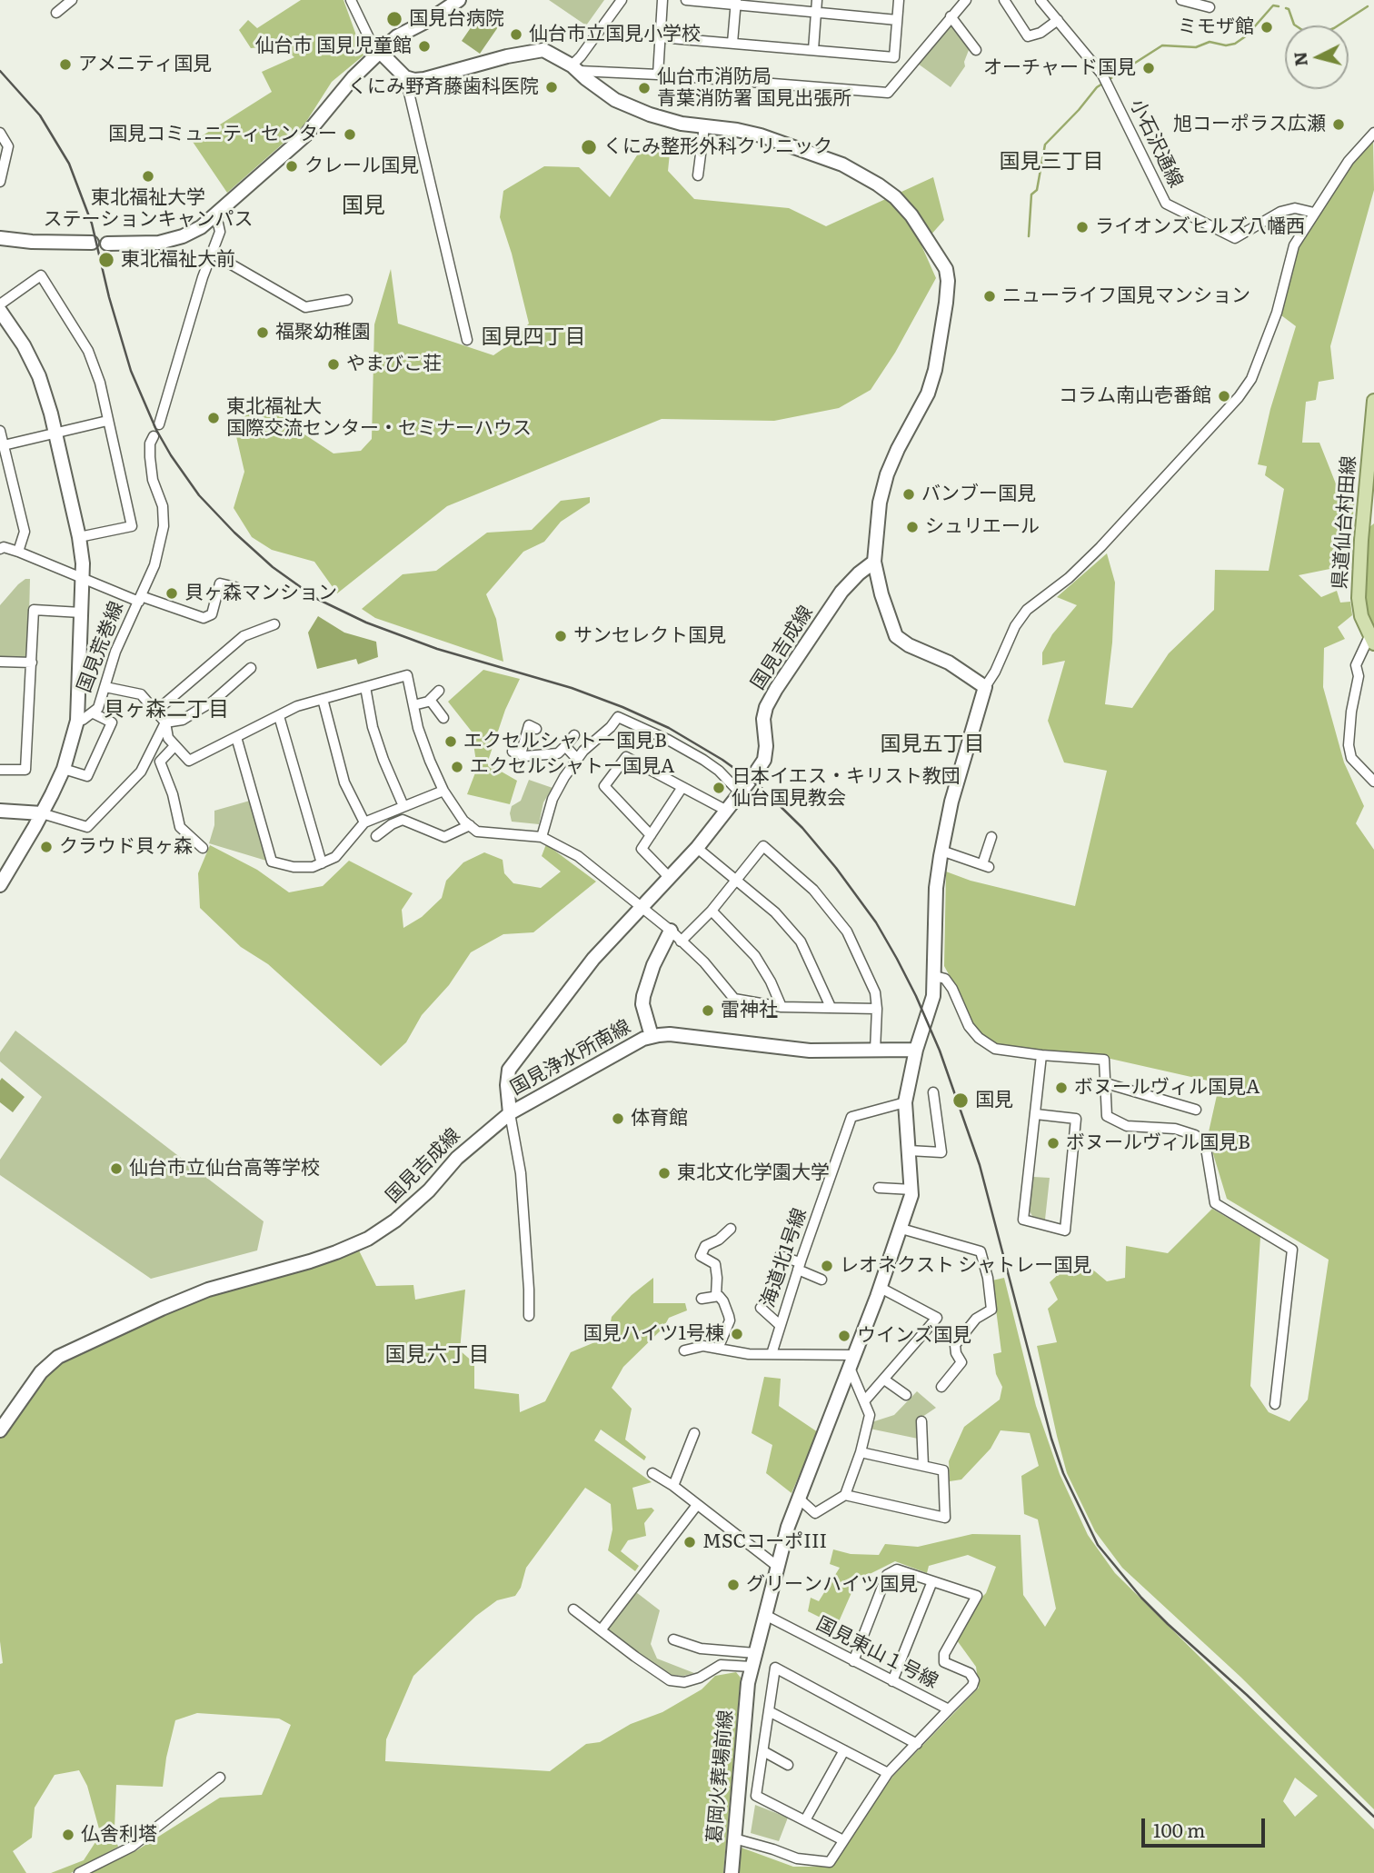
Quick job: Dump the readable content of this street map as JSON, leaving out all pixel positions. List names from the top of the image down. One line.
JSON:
{"streets":{"main road":["県道仙台村田線"],"street":["小石沢通線","国見荒巻線","国見吉成線","国見浄水所南線","海道北1号線","国見東山１号線","葛岡火葬場前線"]},"crossings":[["国見吉成線","国見浄水所南線"],["国見東山１号線","葛岡火葬場前線"]],"districts":["国見三丁目","国見","国見四丁目","貝ヶ森二丁目","国見五丁目","国見六丁目"],"places":["国見台病院","ミモザ館","仙台市立国見小学校","仙台市 国見児童館","アメニティ国見","オーチャード国見","くにみ野斉藤歯科医院","仙台市消防局 青葉消防署 国見出張所","旭コーポラス広瀬","国見コミュニティセンター","くにみ整形外科クリニック","クレール国見","東北福祉大学 ステーションキャンパス","ライオンズヒルズ八幡西","東北福祉大前","ニューライフ国見マンション","福聚幼稚園","やまびこ荘","コラム南山壱番館","東北福祉大 国際交流センター・セミナーハウス","バンブー国見","シュリエール","貝ヶ森マンション","サンセレクト国見","エクセルシャトー国見B","エクセルシャトー国見A","日本イエス・キリスト教団 仙台国見教会","クラウド貝ヶ森","雷神社","ボヌールヴィル国見A","国見","体育館","ボヌールヴィル国見B","仙台市立仙台高等学校","東北文化学園大学","レオネクスト シャトレー国見","国見ハイツ1号棟","ウインズ国見","MSCコーポIII","グリーンハイツ国見","仏舎利塔"],"scale_bar":"100 m","north":"left"}
